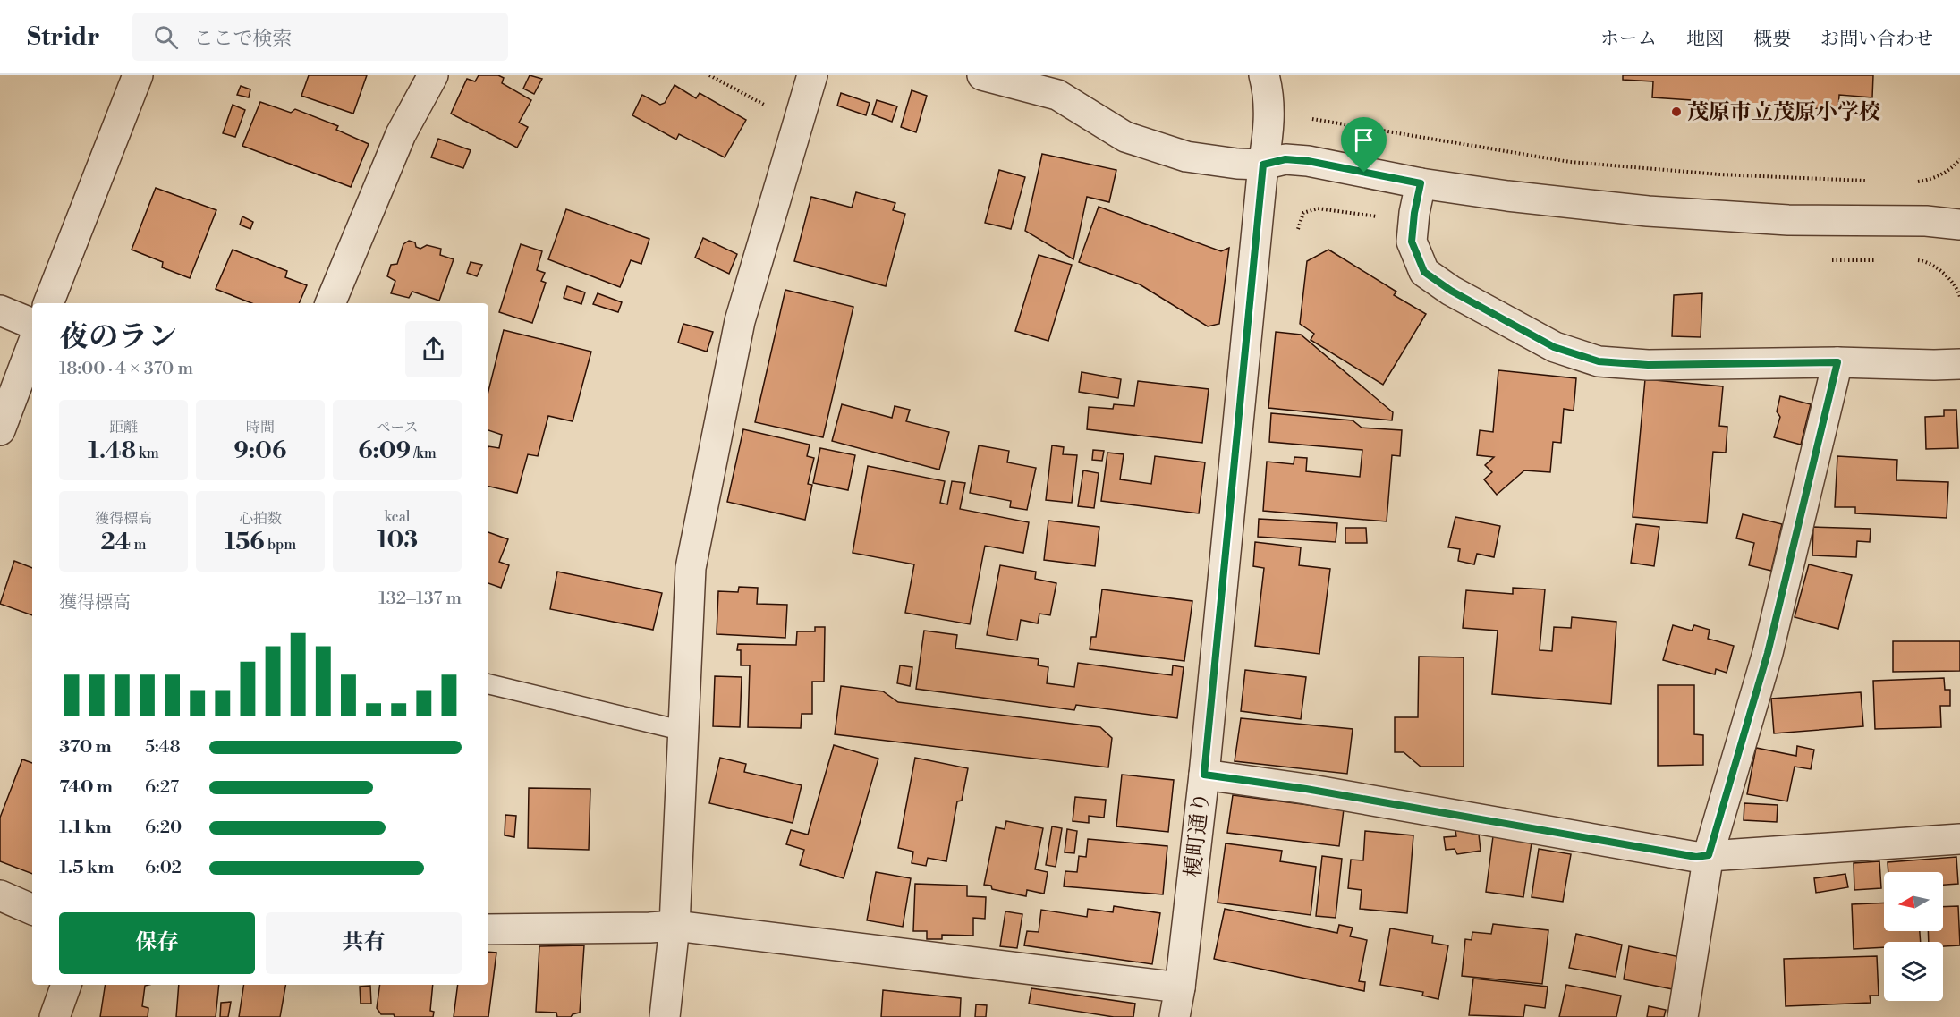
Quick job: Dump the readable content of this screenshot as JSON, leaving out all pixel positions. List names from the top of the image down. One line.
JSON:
{"streets":{"street":["榎町通り"]},"places":["茂原市立茂原小学校"],"north":"left","page":{"header":"Stridr","search":"ここで検索","nav":["ホーム","地図","概要","お問い合わせ"],"heading":["夜のラン","18:00 · 4 × 370 m"],"stats":[["距離","1.48 km"],["時間","9:06"],["ペース","6:09 /km"],["獲得標高","24 m"],["心拍数","156 bpm"],["kcal","103"]],"chart":["獲得標高","132–137 m"],"list":[{"name":"370 m","note":"5:48"},{"name":"740 m","note":"6:27"},{"name":"1.1 km","note":"6:20"},{"name":"1.5 km","note":"6:02"}],"buttons":["保存","共有"]}}
